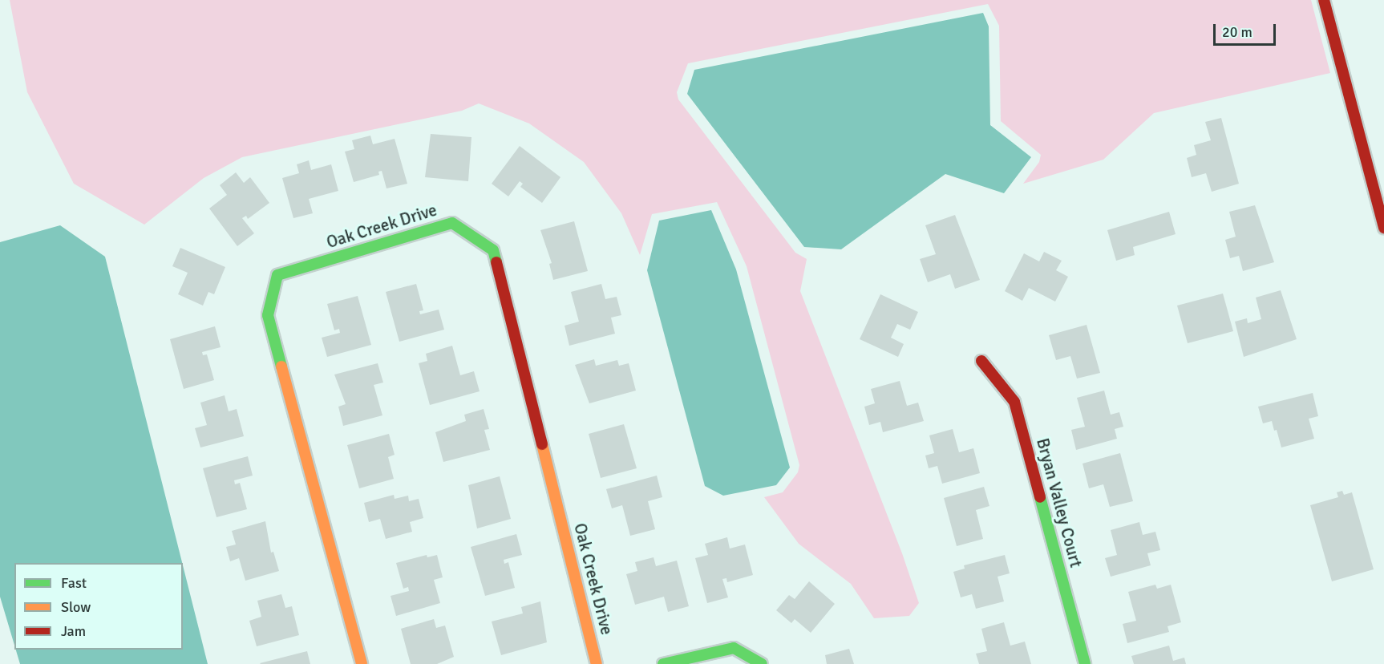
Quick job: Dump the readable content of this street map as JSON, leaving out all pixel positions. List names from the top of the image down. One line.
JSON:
{"streets":{"street":["Oak Creek Drive","Bryan Valley Court"]},"legend":["Fast","Slow","Jam"],"scale_bar":"20 m"}
